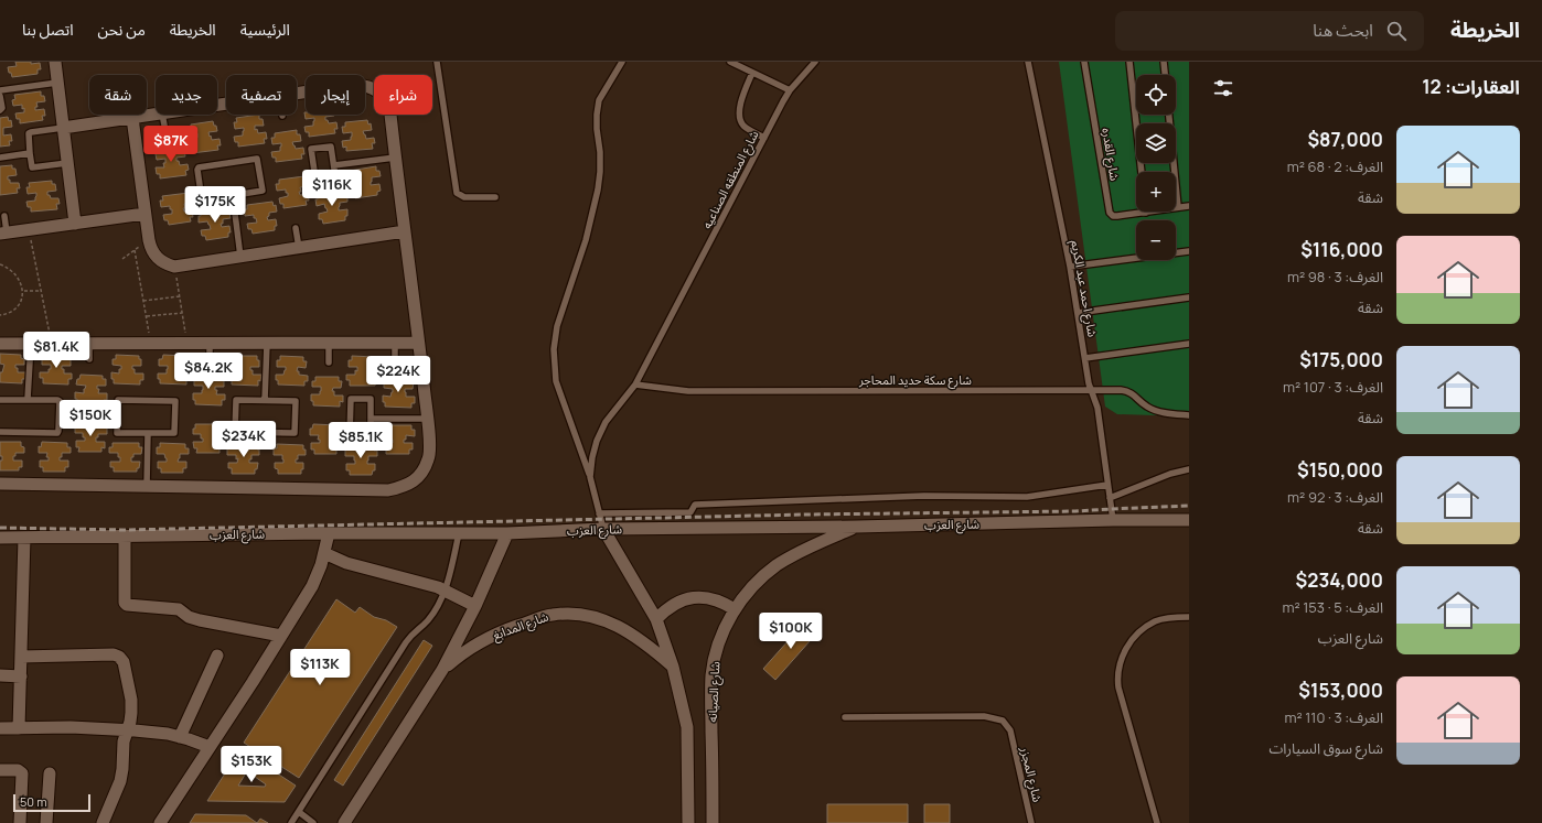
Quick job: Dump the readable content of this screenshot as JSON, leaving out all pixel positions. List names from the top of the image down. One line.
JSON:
{"streets":{"street":["شارع العزب","شارع المدابغ","شارع الصيانه"],"lane":["شارع القدره","شارع المنطقه الصناعيه","شارع احمد عبد الكريم","شارع سكة حديد المحاجر","شارع المجزر"]},"crossings":[["شارع المنطقه الصناعيه","شارع سكة حديد المحاجر"],["شارع احمد عبد الكريم","شارع سكة حديد المحاجر"],["شارع احمد عبد الكريم","شارع العزب"],["شارع العزب","شارع المدابغ"],["شارع العزب","شارع الصيانه"],["شارع المدابغ","شارع الصيانه"]],"scale_bar":"50 m","page":{"header":"الخريطة","search":"ابحث هنا","nav":["الرئيسية","الخريطة","من نحن","اتصل بنا"],"heading":"العقارات: 12","map_buttons":["+","−"],"chip":["شراء","إيجار","تصفية","جديد","شقة"],"list":[{"name":"$87,000","note":"الغرف: 2 · 68 m² · شقة"},{"name":"$116,000","note":"الغرف: 3 · 98 m² · شقة"},{"name":"$175,000","note":"الغرف: 3 · 107 m² · شقة"},{"name":"$150,000","note":"الغرف: 3 · 92 m² · شقة"},{"name":"$234,000","note":"الغرف: 5 · 153 m² · شارع العزب"},{"name":"$153,000","note":"الغرف: 3 · 110 m² · شارع سوق السيارات"}],"price":["$87K","$116K","$175K","$81.4K","$84.2K","$224K","$150K","$234K","$85.1K","$100K","$113K","$153K"],"scale":"50 m"}}
